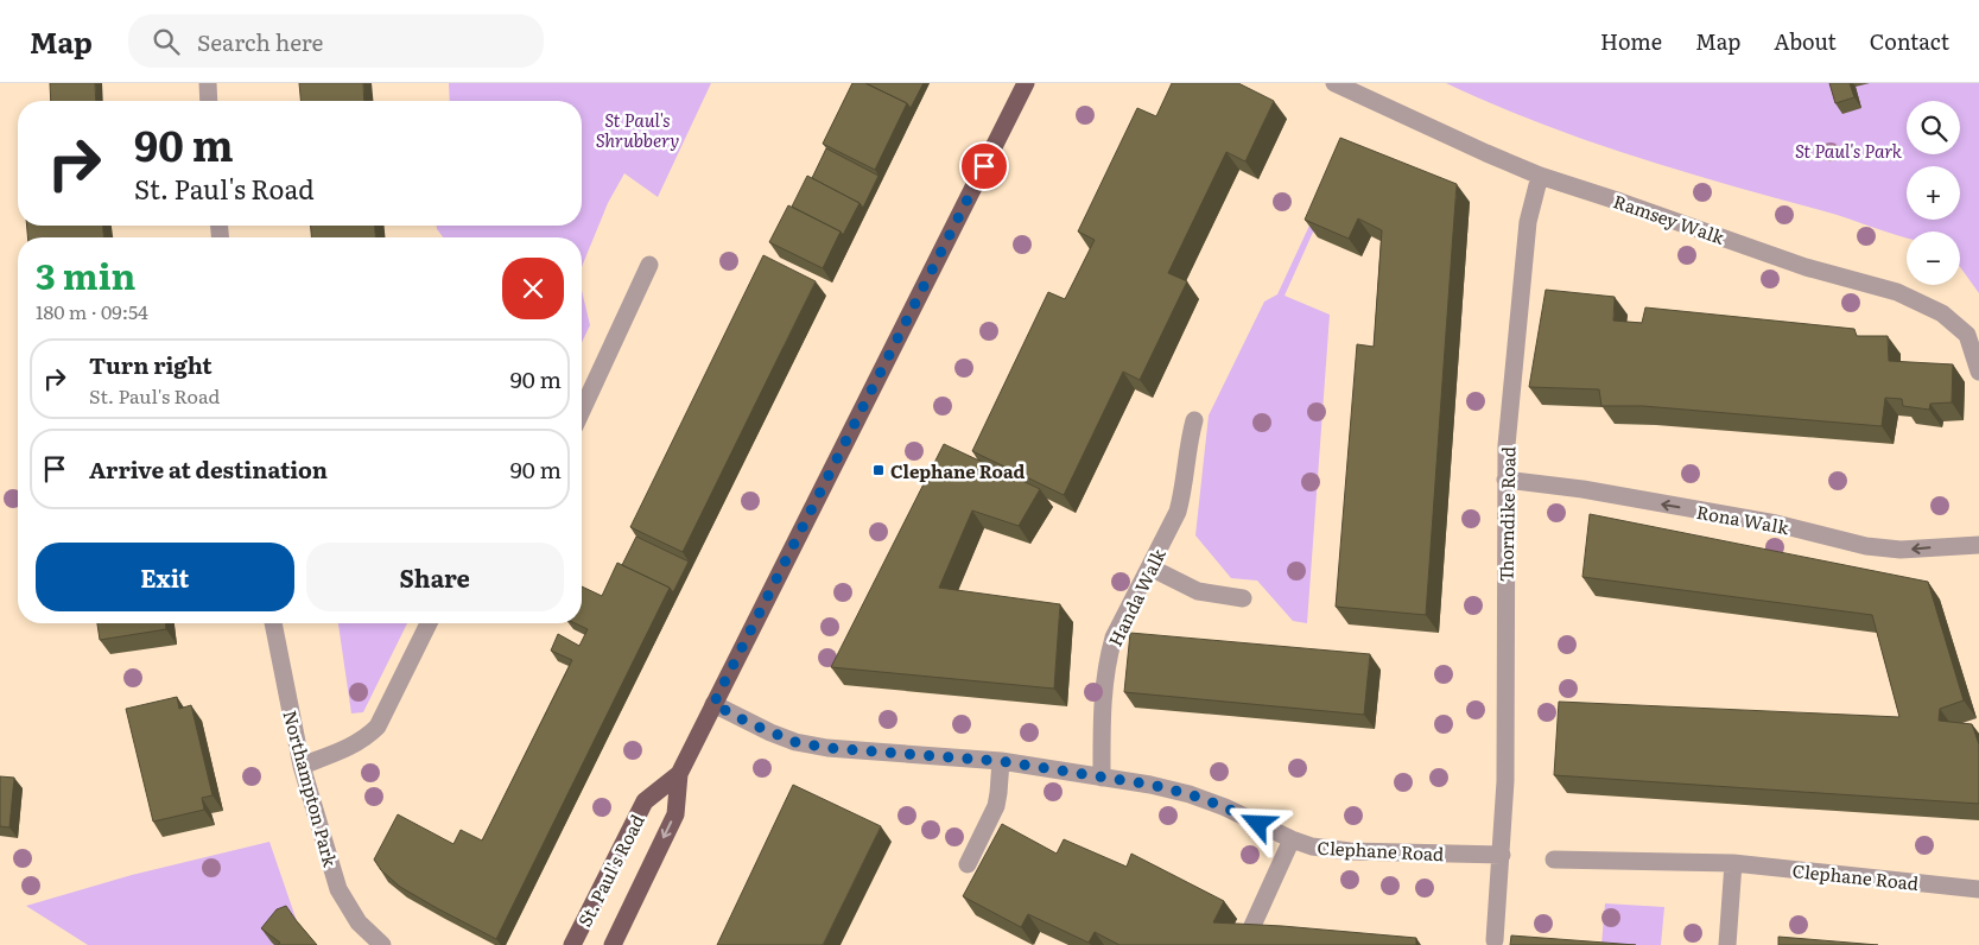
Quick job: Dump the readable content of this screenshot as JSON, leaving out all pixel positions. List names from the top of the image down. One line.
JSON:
{"streets":{"main road":["St. Paul's Road"],"street":["Ramsey Walk","Thorndike Road","Rona Walk","Handa Walk","Northampton Park","Clephane Road"]},"crossings":[["Ramsey Walk","Thorndike Road"],["Thorndike Road","Rona Walk"],["Thorndike Road","Clephane Road"],["Handa Walk","Clephane Road"],["Clephane Road","St. Paul's Road"]],"one_way":["Rona Walk"],"parks":["St Paul's Shrubbery","St Paul's Park"],"places":{"transit":["Clephane Road"]},"page":{"header":"Map","search":"Search here","nav":["Home","Map","About","Contact"],"map_buttons":["+","−"],"turn":["90 m","St. Paul's Road"],"heading":["3 min","180 m · 09:54"],"list":[{"name":"Turn right","note":"St. Paul's Road","value":"90 m"},{"name":"Arrive at destination","value":"90 m"}],"buttons":["Exit","Share"]}}
